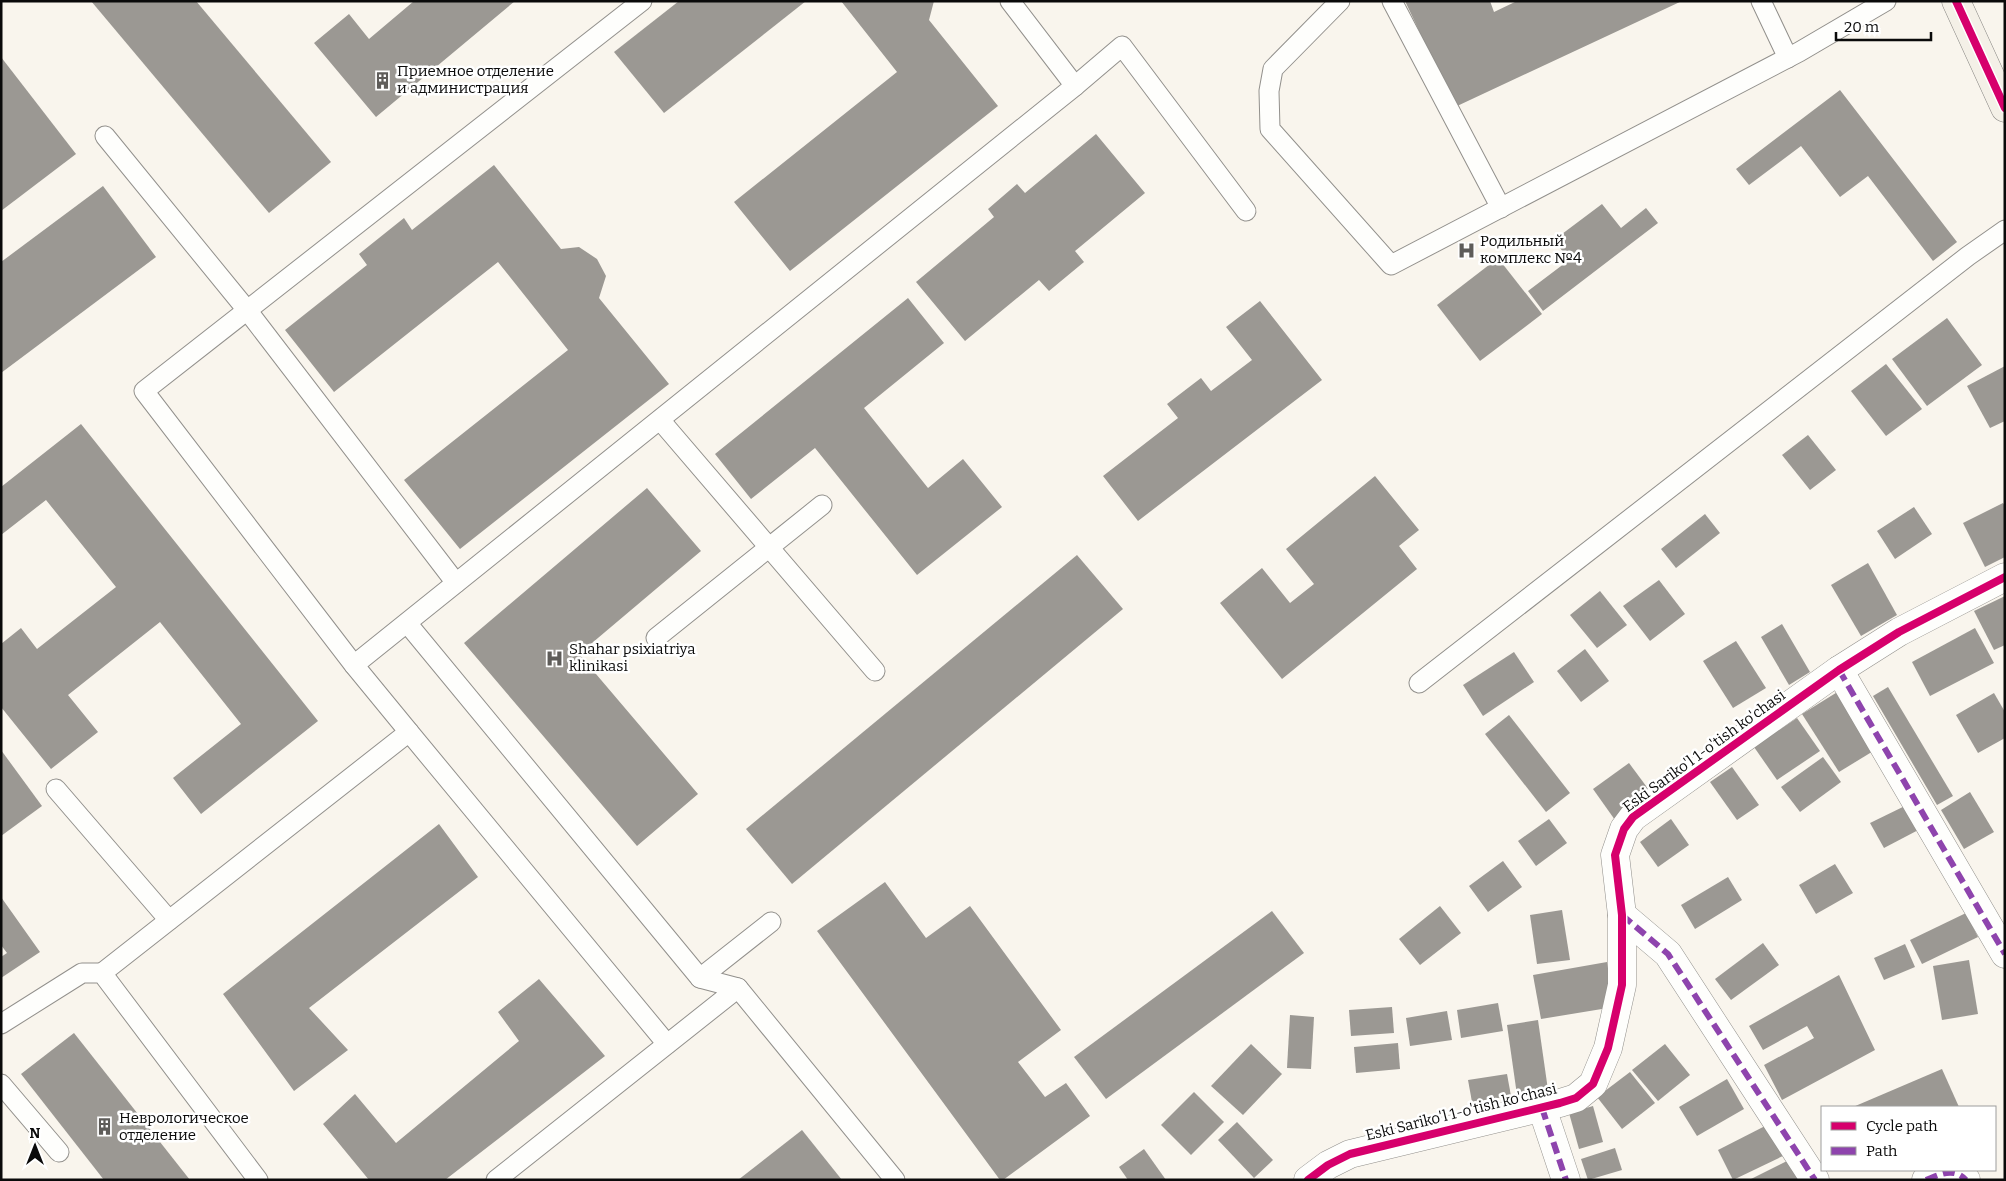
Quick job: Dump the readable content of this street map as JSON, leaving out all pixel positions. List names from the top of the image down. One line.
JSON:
{"streets":{"street":["Eski Sariko'l 1-o'tish ko'chasi"]},"places":{"building":["Приемное отделение и администрация","Неврологическое отделение"],"hospital":["Родильный комплекс №4","Shahar psixiatriya klinikasi"]},"legend":["Cycle path","Path"],"scale_bar":"20 m","north":"top"}
